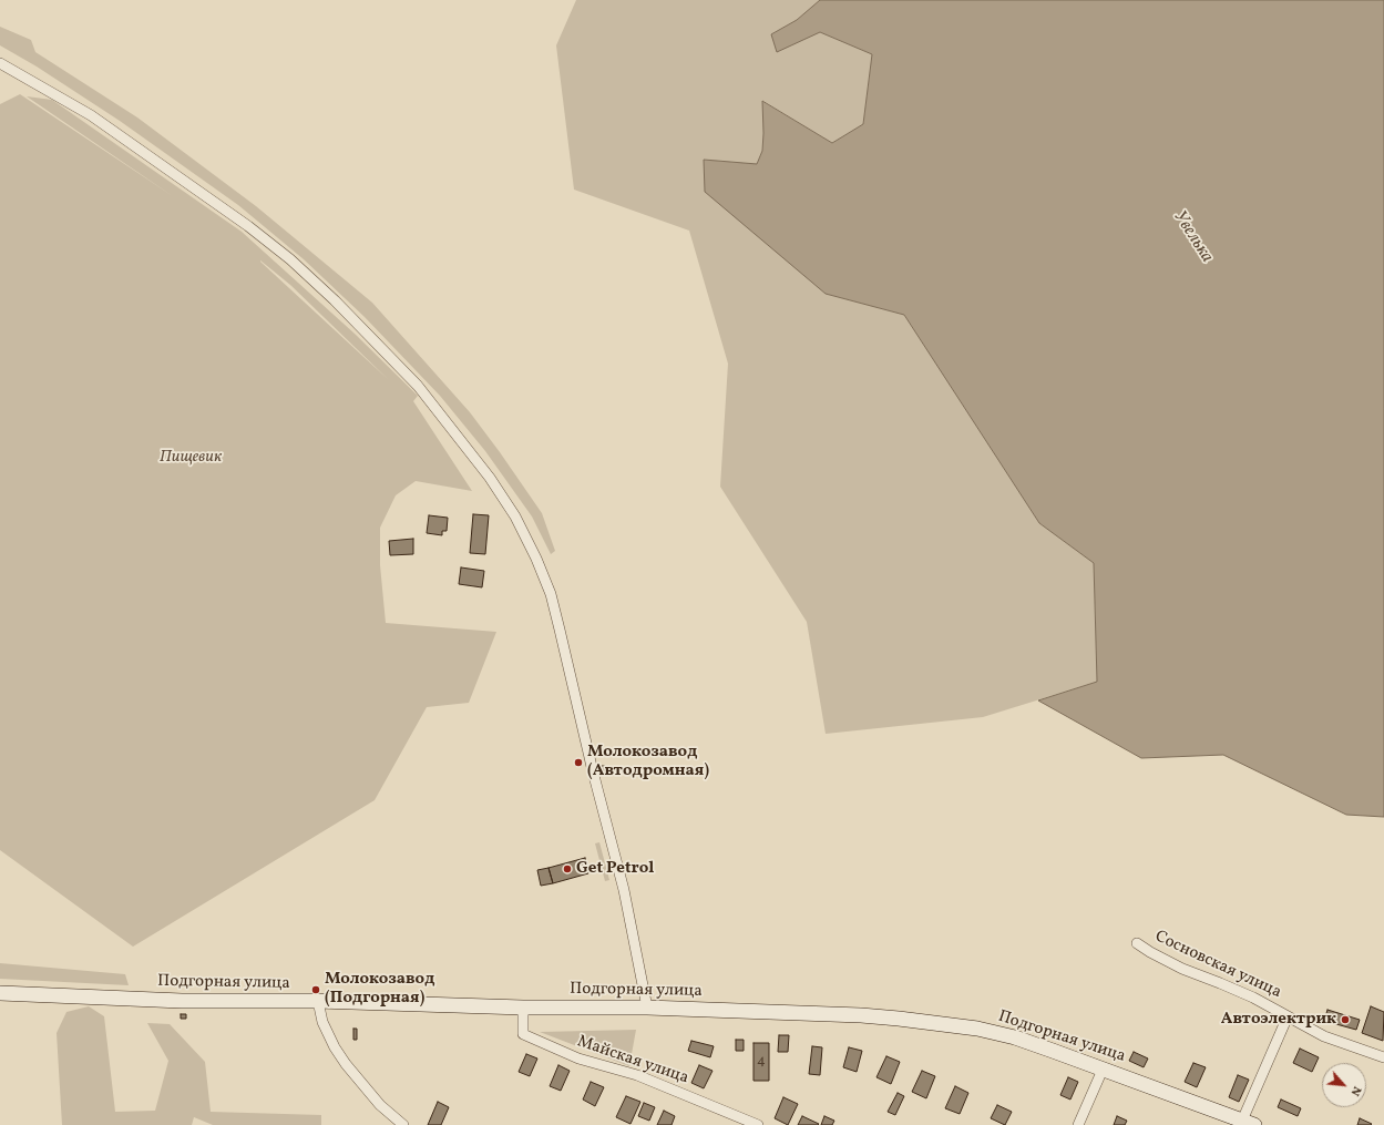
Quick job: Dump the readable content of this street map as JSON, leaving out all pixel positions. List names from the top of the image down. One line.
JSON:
{"streets":{"street":["Сосновская улица","Подгорная улица","Майская улица"]},"crossings":[["Подгорная улица","Майская улица"]],"water":["Увелька"],"parks":["Пищевик"],"places":["Молокозавод (Автодромная)","Get Petrol","Молокозавод (Подгорная)","Автоэлектрик"],"house_numbers":["4"],"north":"bottom right"}
